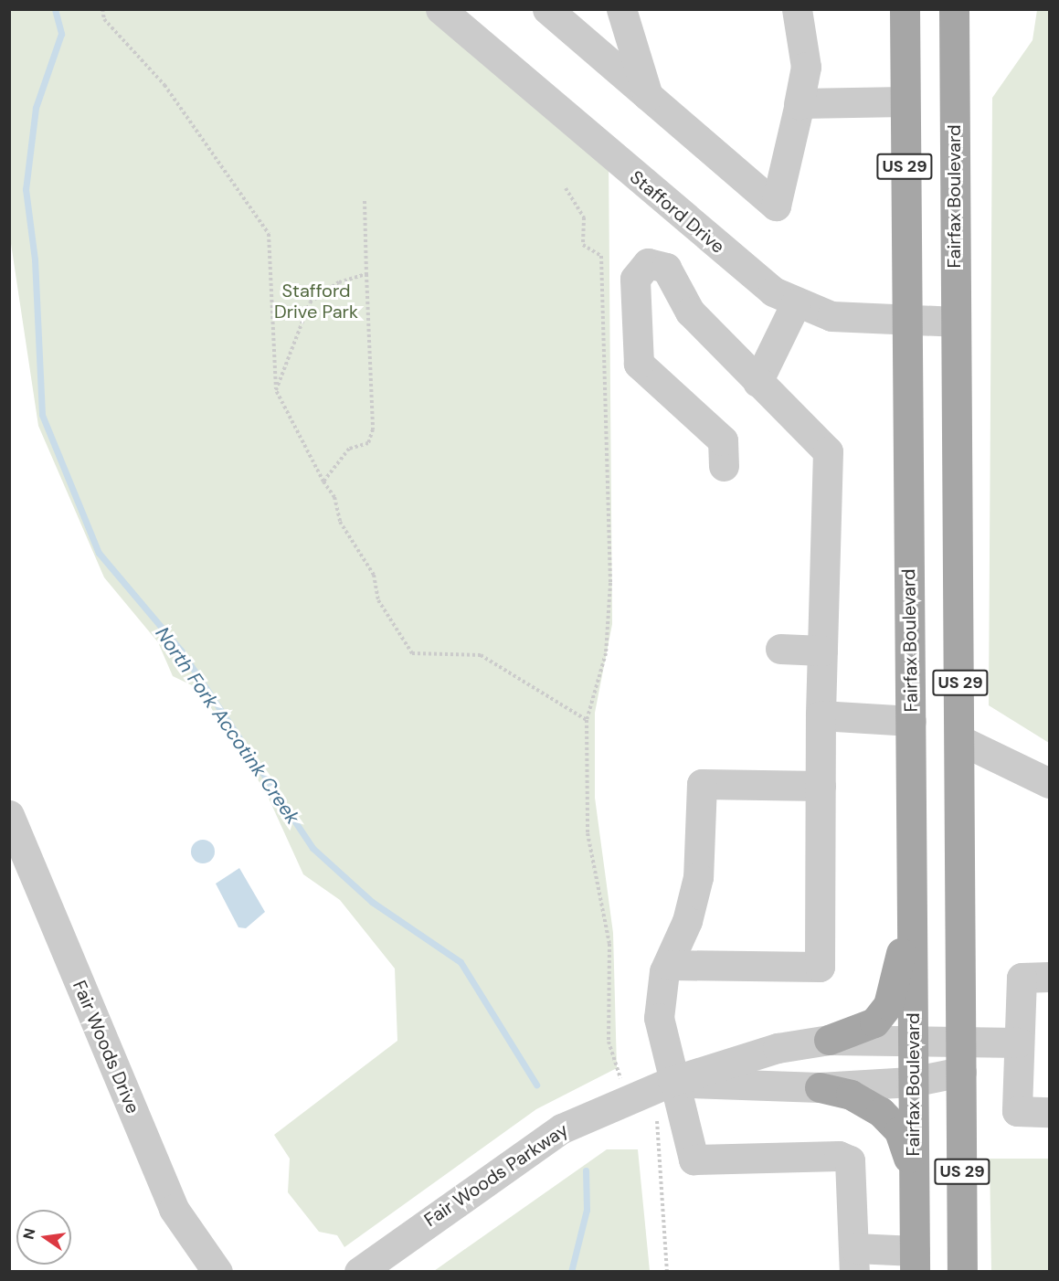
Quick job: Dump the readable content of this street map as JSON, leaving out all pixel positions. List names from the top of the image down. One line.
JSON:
{"streets":{"main road":["US 29","Fairfax Boulevard"],"street":["Stafford Drive","Fair Woods Drive","Fair Woods Parkway"]},"crossings":[["Fairfax Boulevard","Stafford Drive"],["Fairfax Boulevard","Fair Woods Parkway"]],"water":["North Fork Accotink Creek"],"parks":["Stafford Drive Park"],"north":"left"}
